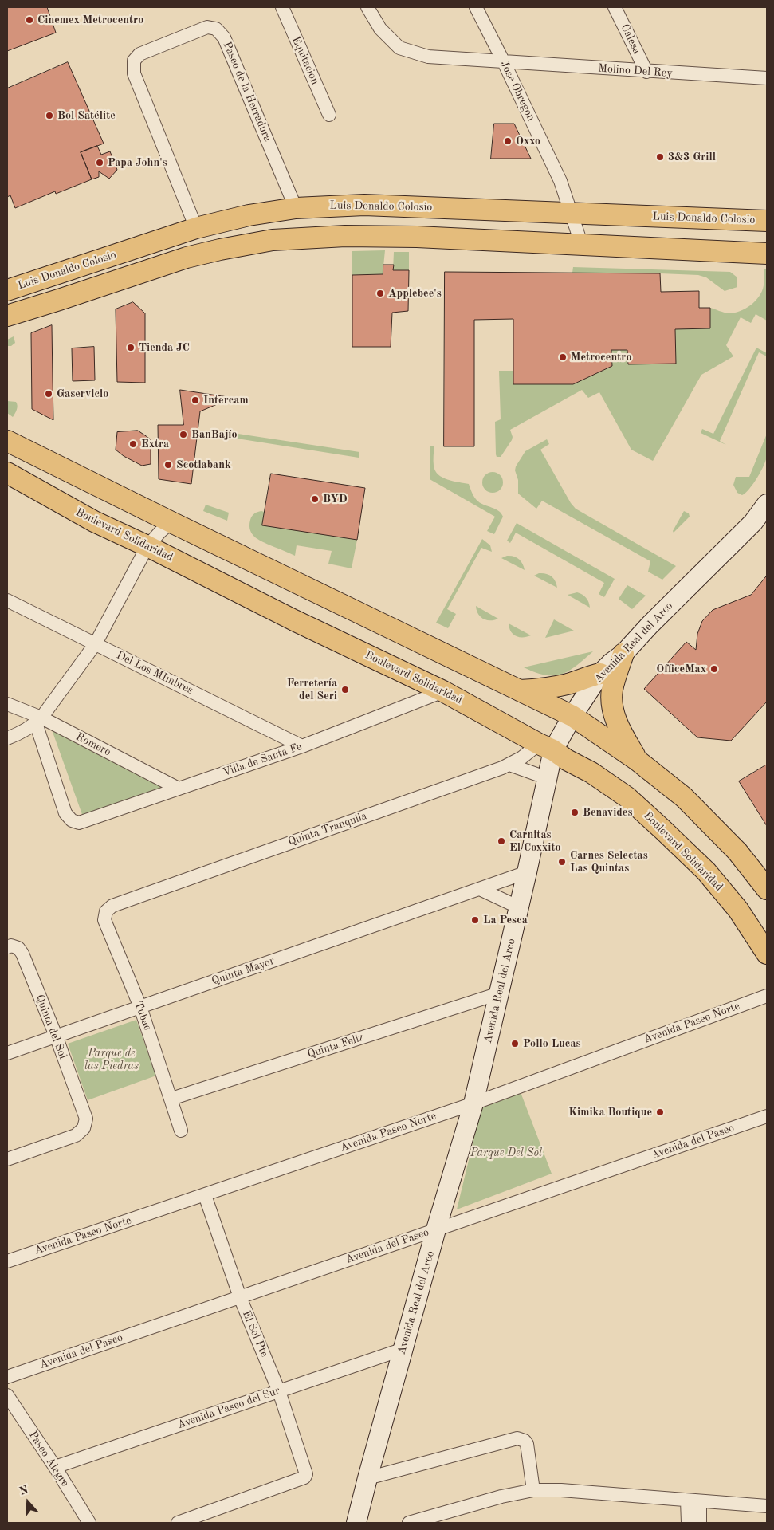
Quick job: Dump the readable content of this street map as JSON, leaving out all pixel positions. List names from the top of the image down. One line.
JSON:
{"streets":{"main road":["Luis Donaldo Colosio","Boulevard Solidaridad"],"street":["Calesa","Equitacion","Molino Del Rey","Jose Obregon","Paseo de la Herradura","Avenida Real del Arco","Del Los MImbres","Romero","Villa de Santa Fe","Quinta Tranquila","Quinta Mayor","Tubac","Avenida Paseo Norte","Quinta del Sol","Quinta Feliz","Avenida del Paseo","El Sol Pte","Avenida Paseo del Sur","Paseo Alegre"]},"crossings":[["Calesa","Molino Del Rey"],["Molino Del Rey","Jose Obregon"],["Jose Obregon","Luis Donaldo Colosio"],["Paseo de la Herradura","Luis Donaldo Colosio"],["Boulevard Solidaridad","Avenida Real del Arco"],["Boulevard Solidaridad","Villa de Santa Fe"],["Boulevard Solidaridad","Quinta Tranquila"],["Avenida Real del Arco","Quinta Tranquila"],["Avenida Real del Arco","Quinta Mayor"],["Avenida Real del Arco","Avenida Paseo Norte"],["Avenida Real del Arco","Quinta Feliz"],["Avenida Real del Arco","Avenida del Paseo"],["Avenida Real del Arco","Avenida Paseo del Sur"],["Del Los MImbres","Villa de Santa Fe"],["Romero","Villa de Santa Fe"],["Quinta Tranquila","Tubac"],["Quinta Mayor","Tubac"],["Quinta Mayor","Quinta del Sol"],["Tubac","Quinta Feliz"],["Avenida Paseo Norte","El Sol Pte"],["Avenida del Paseo","El Sol Pte"],["El Sol Pte","Avenida Paseo del Sur"],["Avenida Paseo del Sur","Paseo Alegre"]],"parks":["Parque de las Piedras","Parque Del Sol"],"places":["Cinemex Metrocentro","Bol Satélite","Oxxo","3&3 Grill","Papa John's","Applebee's","Tienda JC","Metrocentro","Gaservicio","Intercam","BanBajío","Extra","Scotiabank","BYD","OfficeMax","Ferretería del Seri","Benavides","Carnitas El Coxxito","Carnes Selectas Las Quintas","La Pesca","Pollo Lucas","Kimika Boutique"],"north":"top"}
